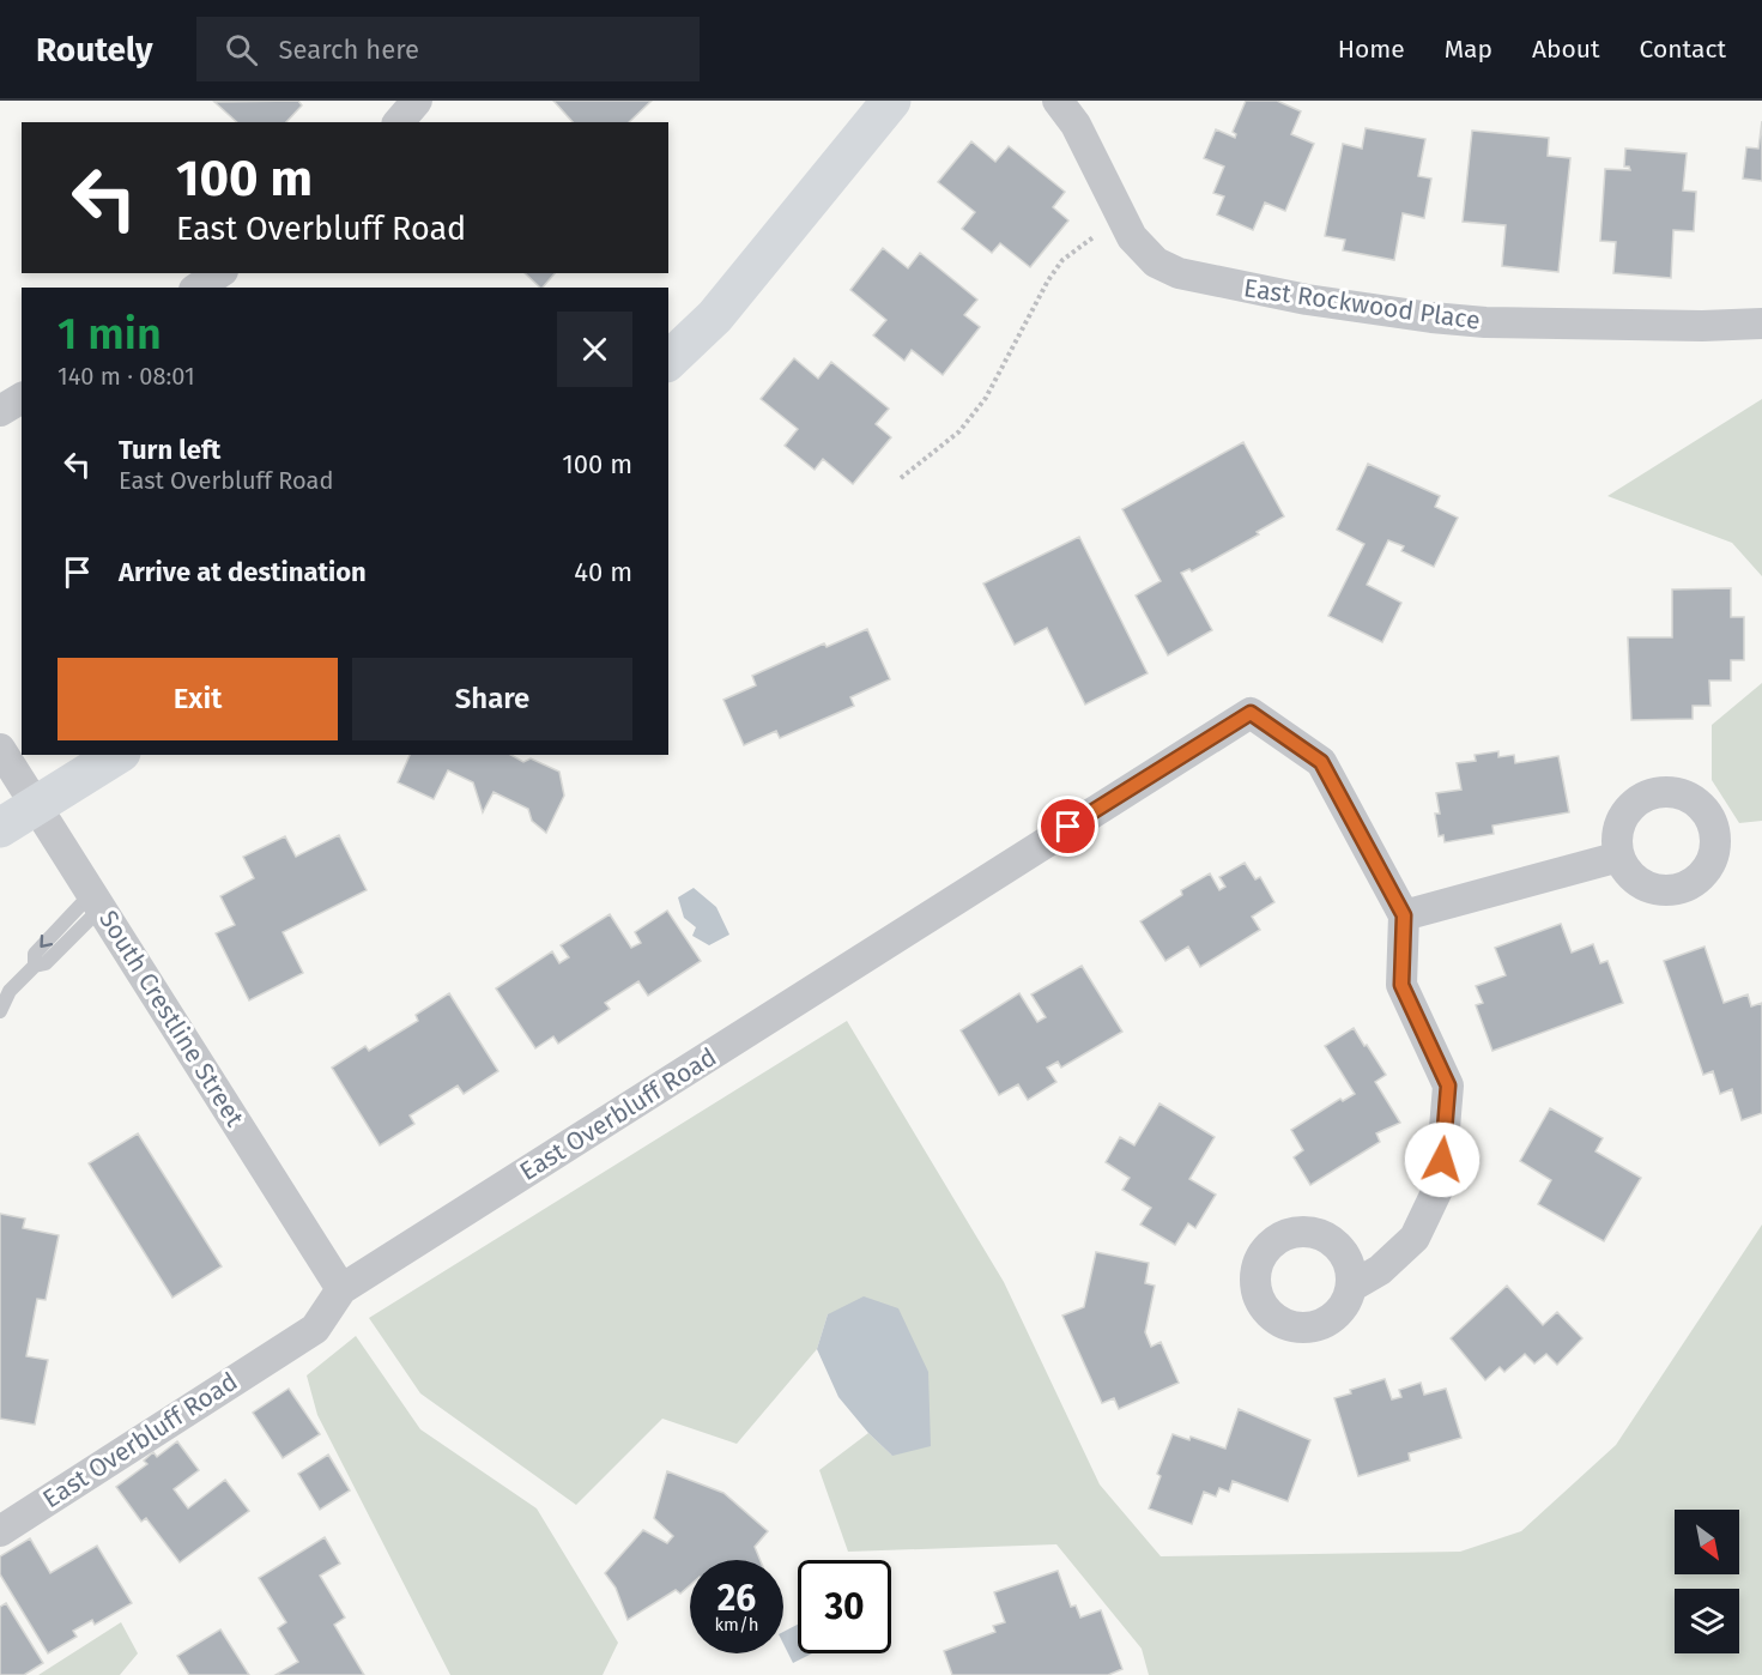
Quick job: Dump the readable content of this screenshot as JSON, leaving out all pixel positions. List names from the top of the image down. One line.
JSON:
{"streets":{"street":["East Rockwood Place","South Crestline Street","East Overbluff Road"]},"crossings":[["South Crestline Street","East Overbluff Road"]],"north":"bottom right","page":{"header":"Routely","search":"Search here","nav":["Home","Map","About","Contact"],"turn":["100 m","East Overbluff Road"],"heading":["1 min","140 m · 08:01"],"list":[{"name":"Turn left","note":"East Overbluff Road","value":"100 m"},{"name":"Arrive at destination","value":"40 m"}],"buttons":["Exit","Share"],"speed":"26 km/h","limit":"30"}}
